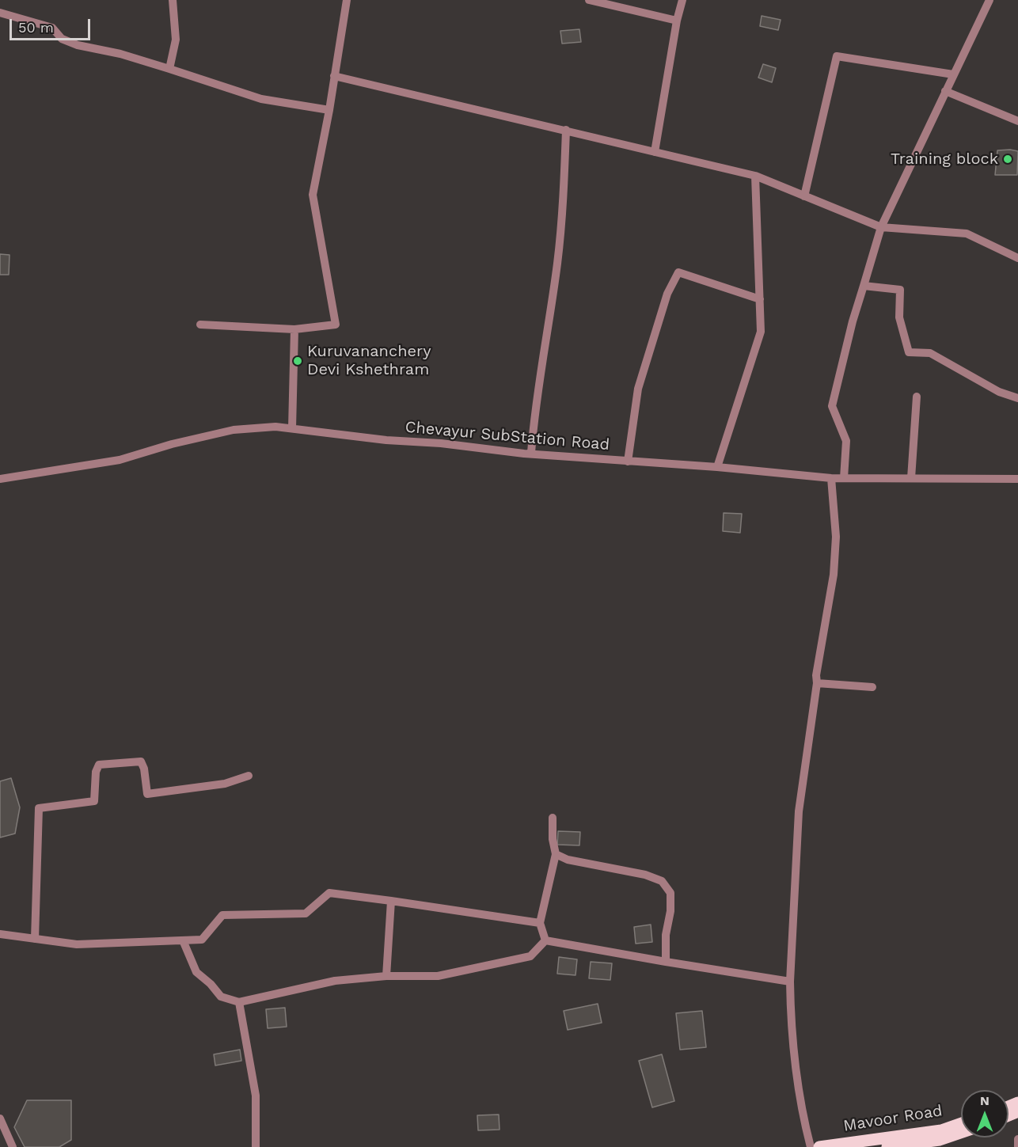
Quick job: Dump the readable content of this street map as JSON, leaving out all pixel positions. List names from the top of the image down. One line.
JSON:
{"streets":{"main road":["Mavoor Road"],"street":["Chevayur SubStation Road"]},"places":["Training block","Kuruvananchery Devi Kshethram"],"scale_bar":"50 m","north":"top"}
